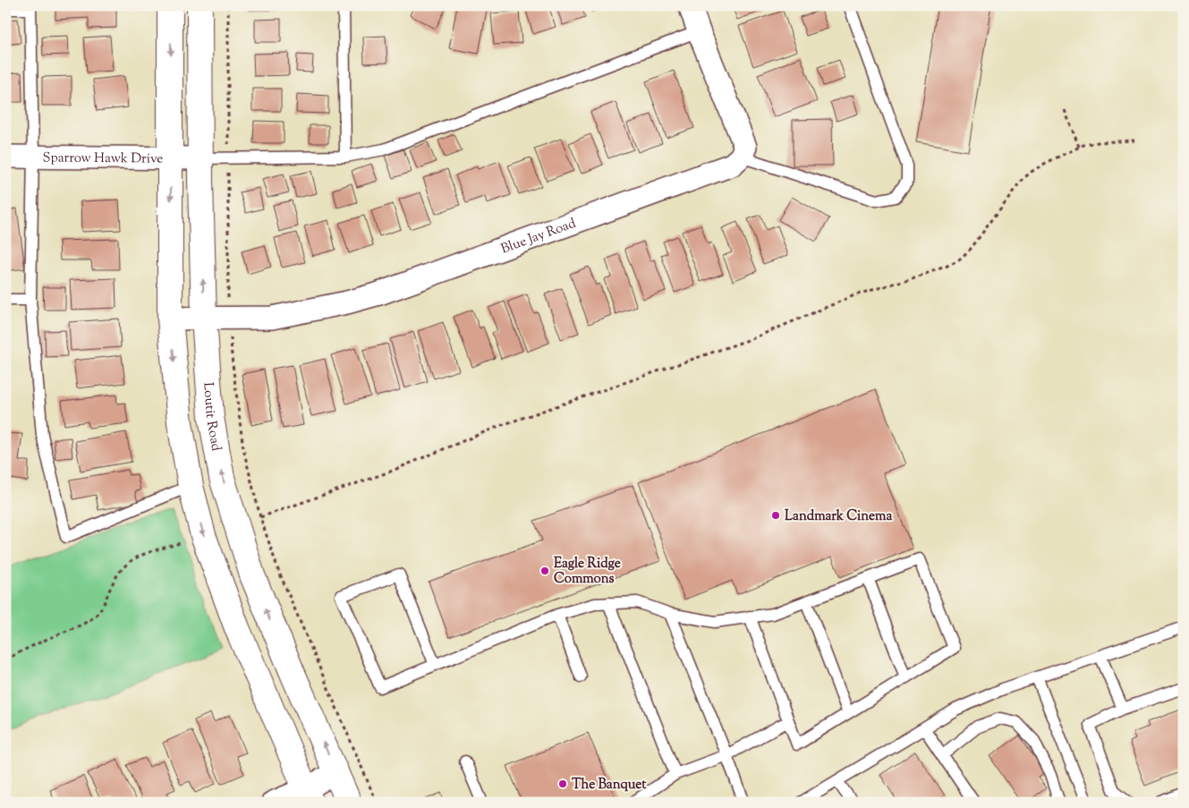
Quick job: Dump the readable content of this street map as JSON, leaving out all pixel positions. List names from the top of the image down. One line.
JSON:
{"streets":{"street":["Sparrow Hawk Drive","Blue Jay Road","Loutit Road"]},"crossings":[["Sparrow Hawk Drive","Loutit Road"],["Blue Jay Road","Loutit Road"]],"places":["Landmark Cinema","Eagle Ridge Commons","The Banquet"]}
